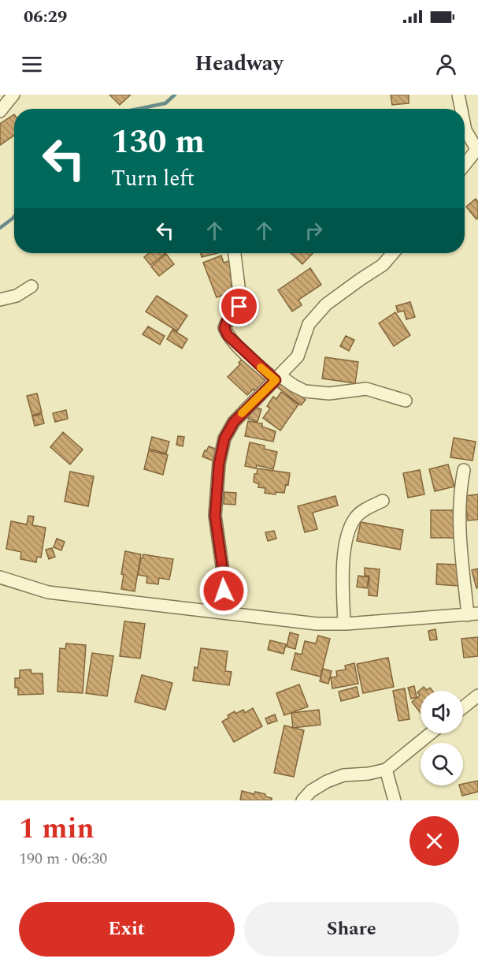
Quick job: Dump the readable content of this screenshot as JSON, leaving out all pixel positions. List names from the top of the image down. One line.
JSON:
{"page":{"status":"06:29","header":"Headway","turn":["130 m","Turn left"],"heading":["1 min","190 m · 06:30"],"buttons":["Exit","Share"]}}
